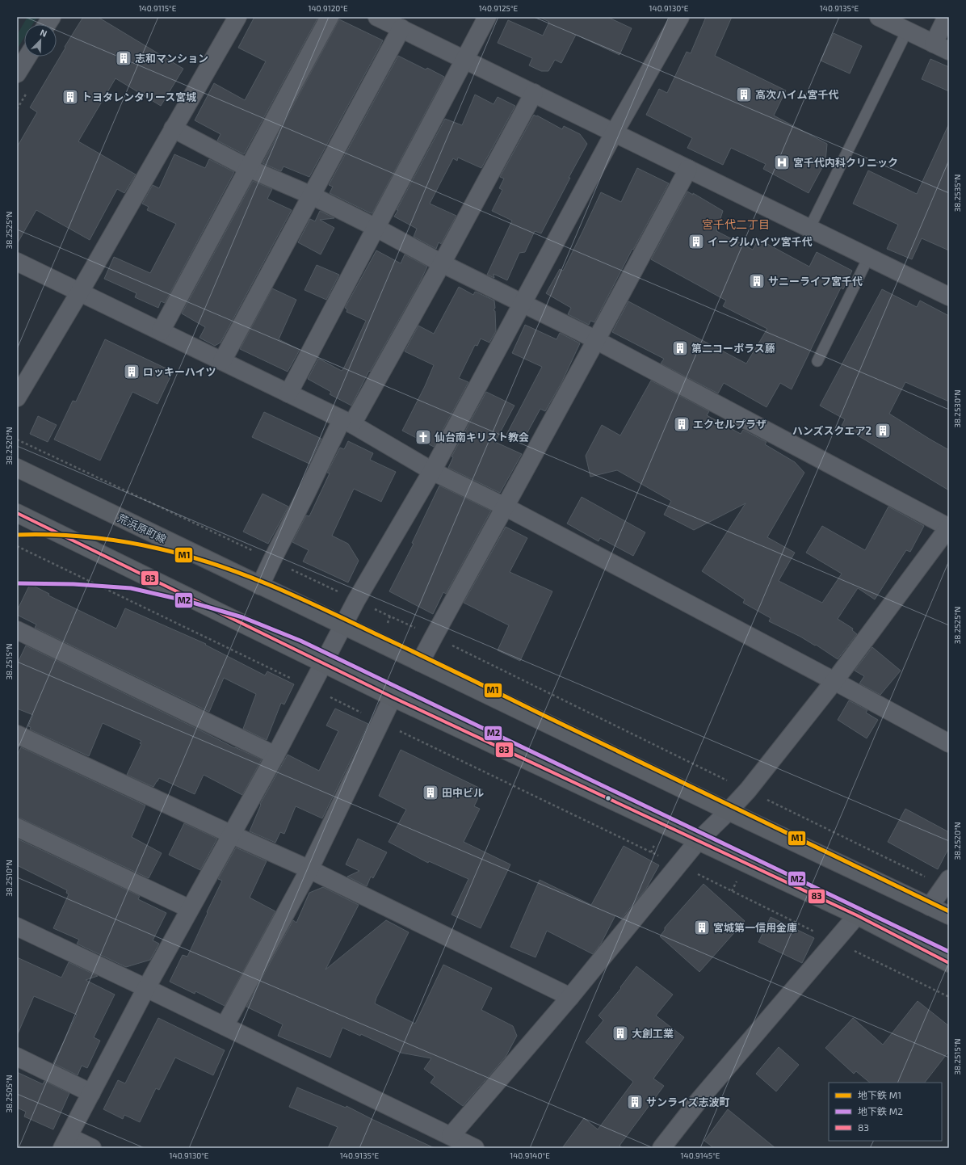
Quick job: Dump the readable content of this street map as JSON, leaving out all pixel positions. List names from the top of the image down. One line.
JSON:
{"streets":{"main road":["荒浜原町線"]},"districts":["宮千代二丁目"],"places":{"building":["志和マンション","高次ハイム宮千代","トヨタレンタリース宮城","イーグルハイツ宮千代","サニーライフ宮千代","第二コーポラス藤","ロッキーハイツ","エクセルプラザ","ハンズスクエア2","田中ビル","宮城第一信用金庫","大創工業","サンライズ志波町"],"hospital":["宮千代内科クリニック"],"church":["仙台南キリスト教会"]},"lines":["transit line 83","metro line M1","metro line M2"],"legend":["地下鉄 M1","地下鉄 M2","83"],"north":"top right","coordinates":["140.9115°E","140.9120°E","140.9125°E","140.9130°E","140.9135°E","38.2535°N","38.2525°N","38.2530°N","38.2520°N","38.2515°N","38.2510°N","38.2505°N","140.9140°E","140.9145°E"]}
